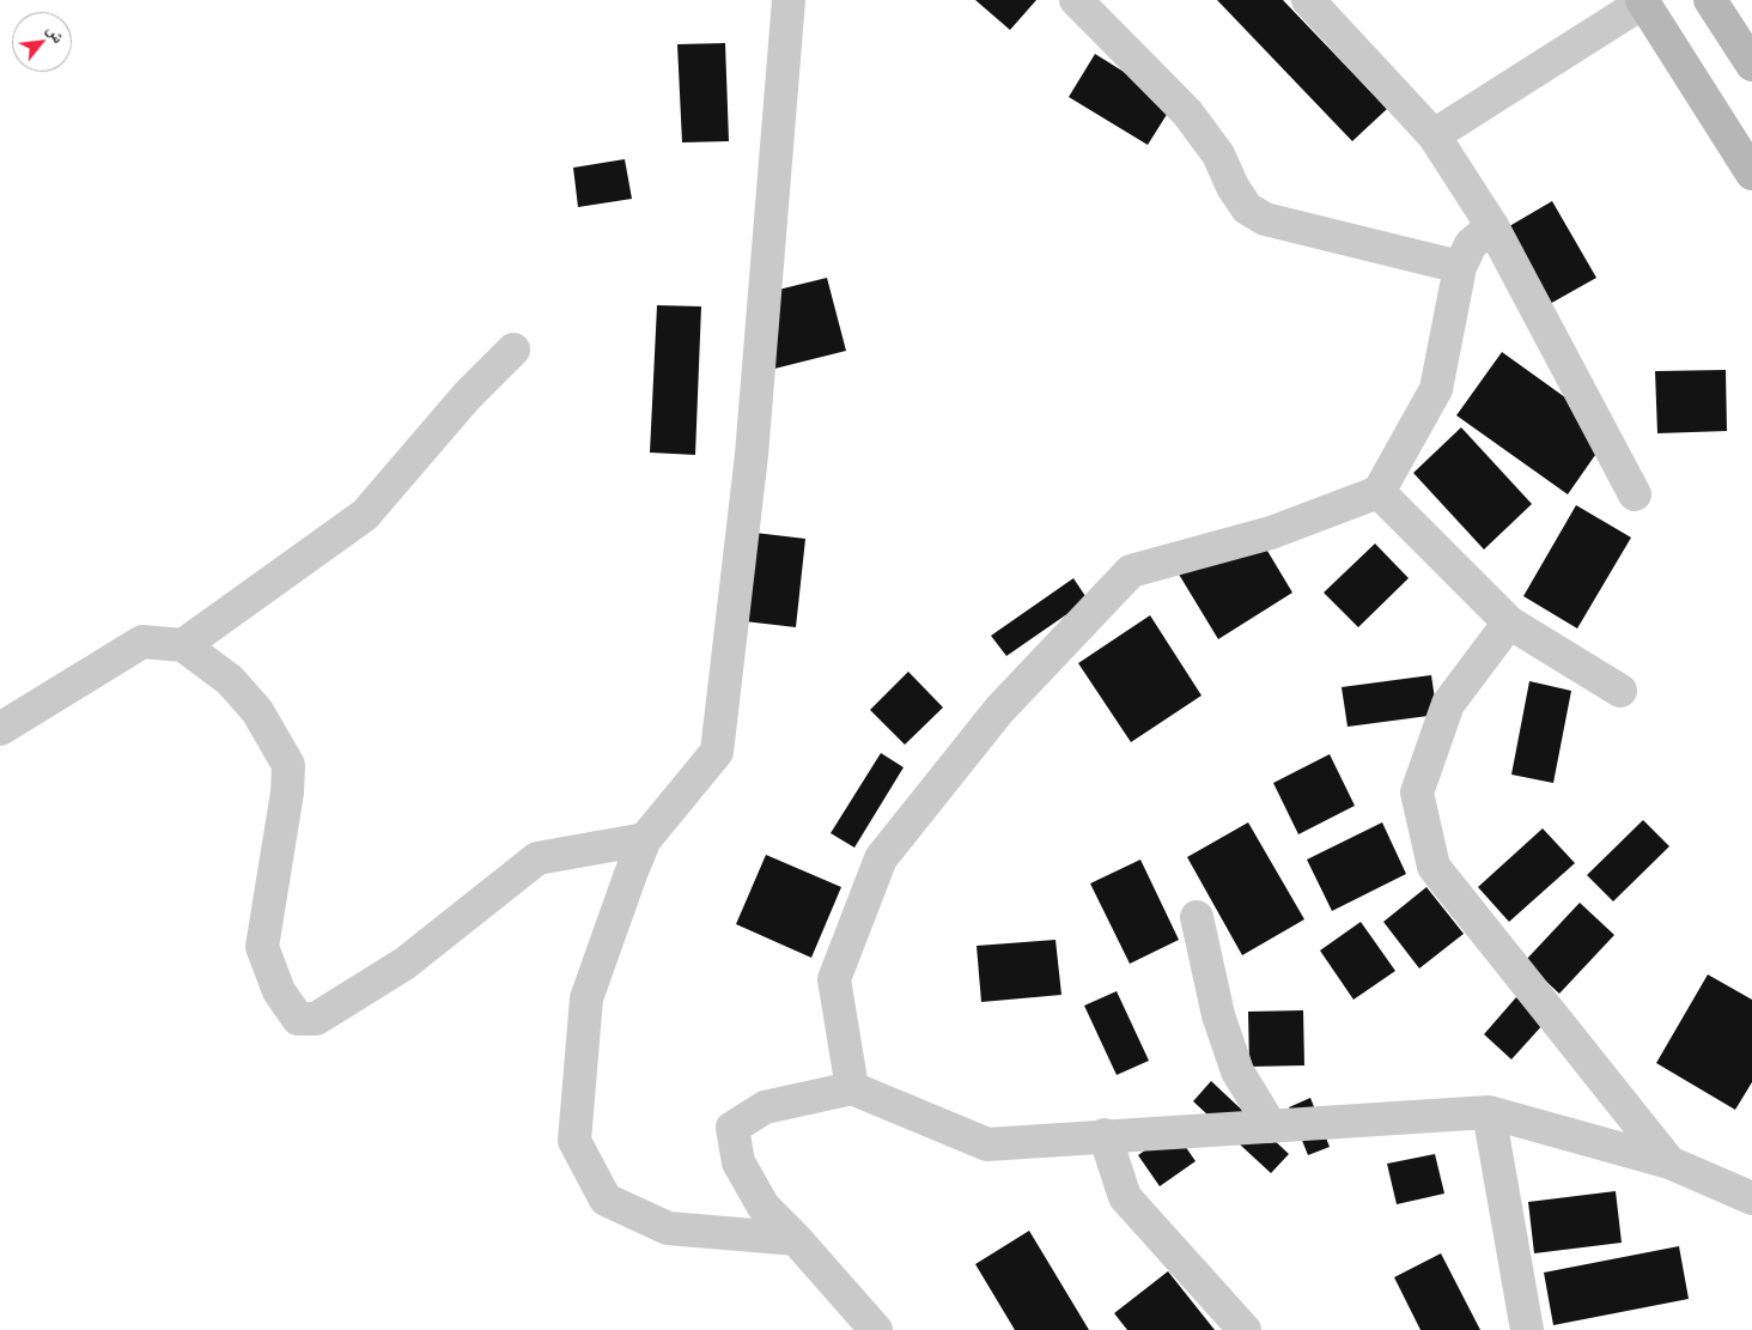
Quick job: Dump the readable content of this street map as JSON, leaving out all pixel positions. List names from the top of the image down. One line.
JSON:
{"north":"top right"}
